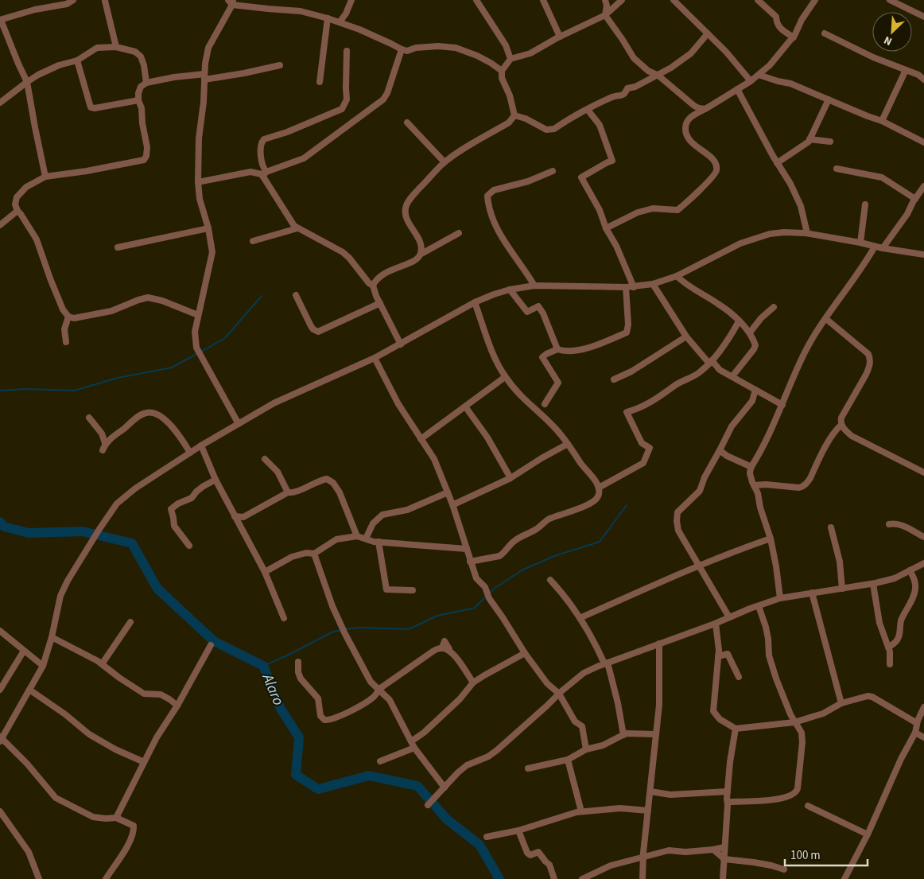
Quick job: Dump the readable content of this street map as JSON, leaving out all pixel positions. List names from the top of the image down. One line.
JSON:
{"water":["Alaro"],"scale_bar":"100 m","north":"bottom left"}
